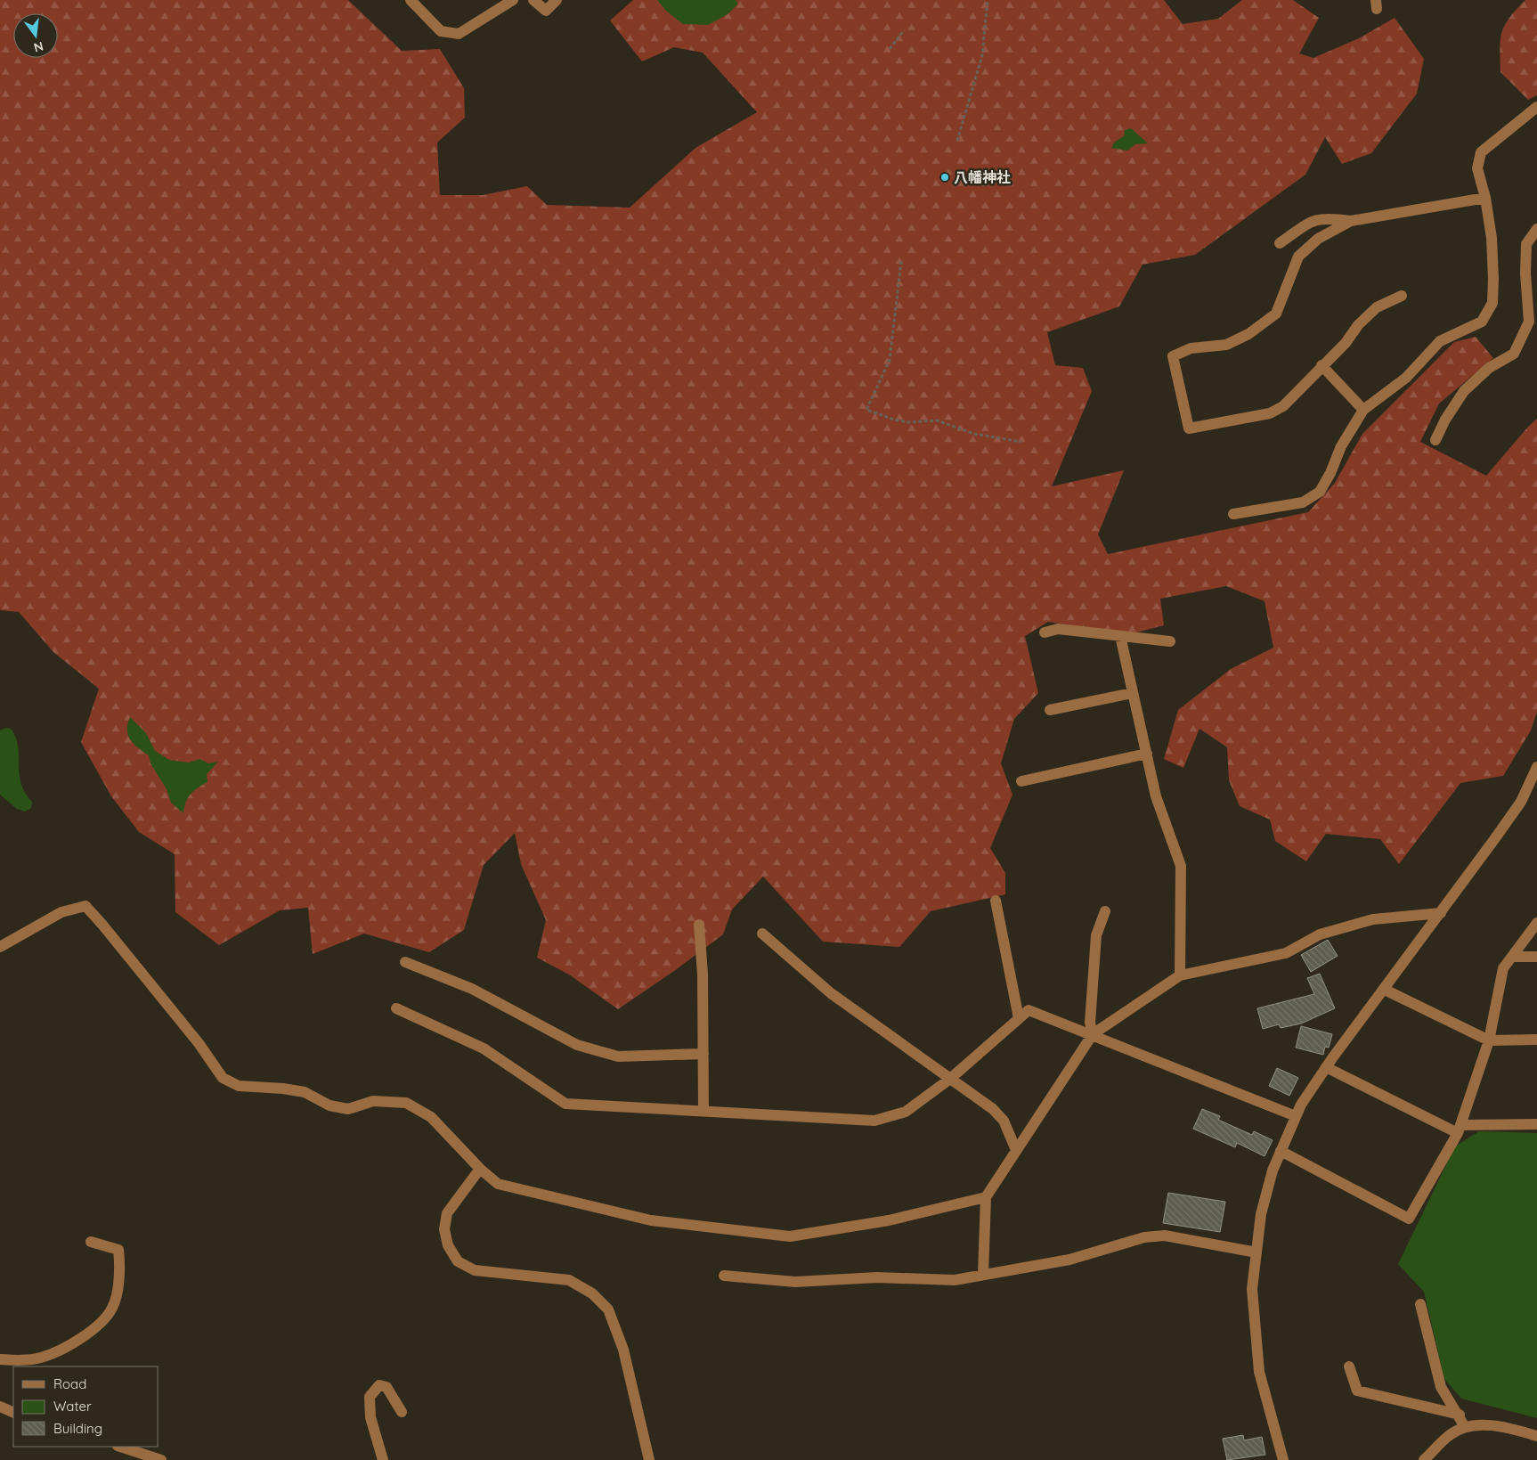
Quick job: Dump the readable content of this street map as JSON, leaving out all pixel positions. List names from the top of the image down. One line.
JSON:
{"places":["八幡神社"],"legend":["Road","Water","Building"],"north":"bottom"}
